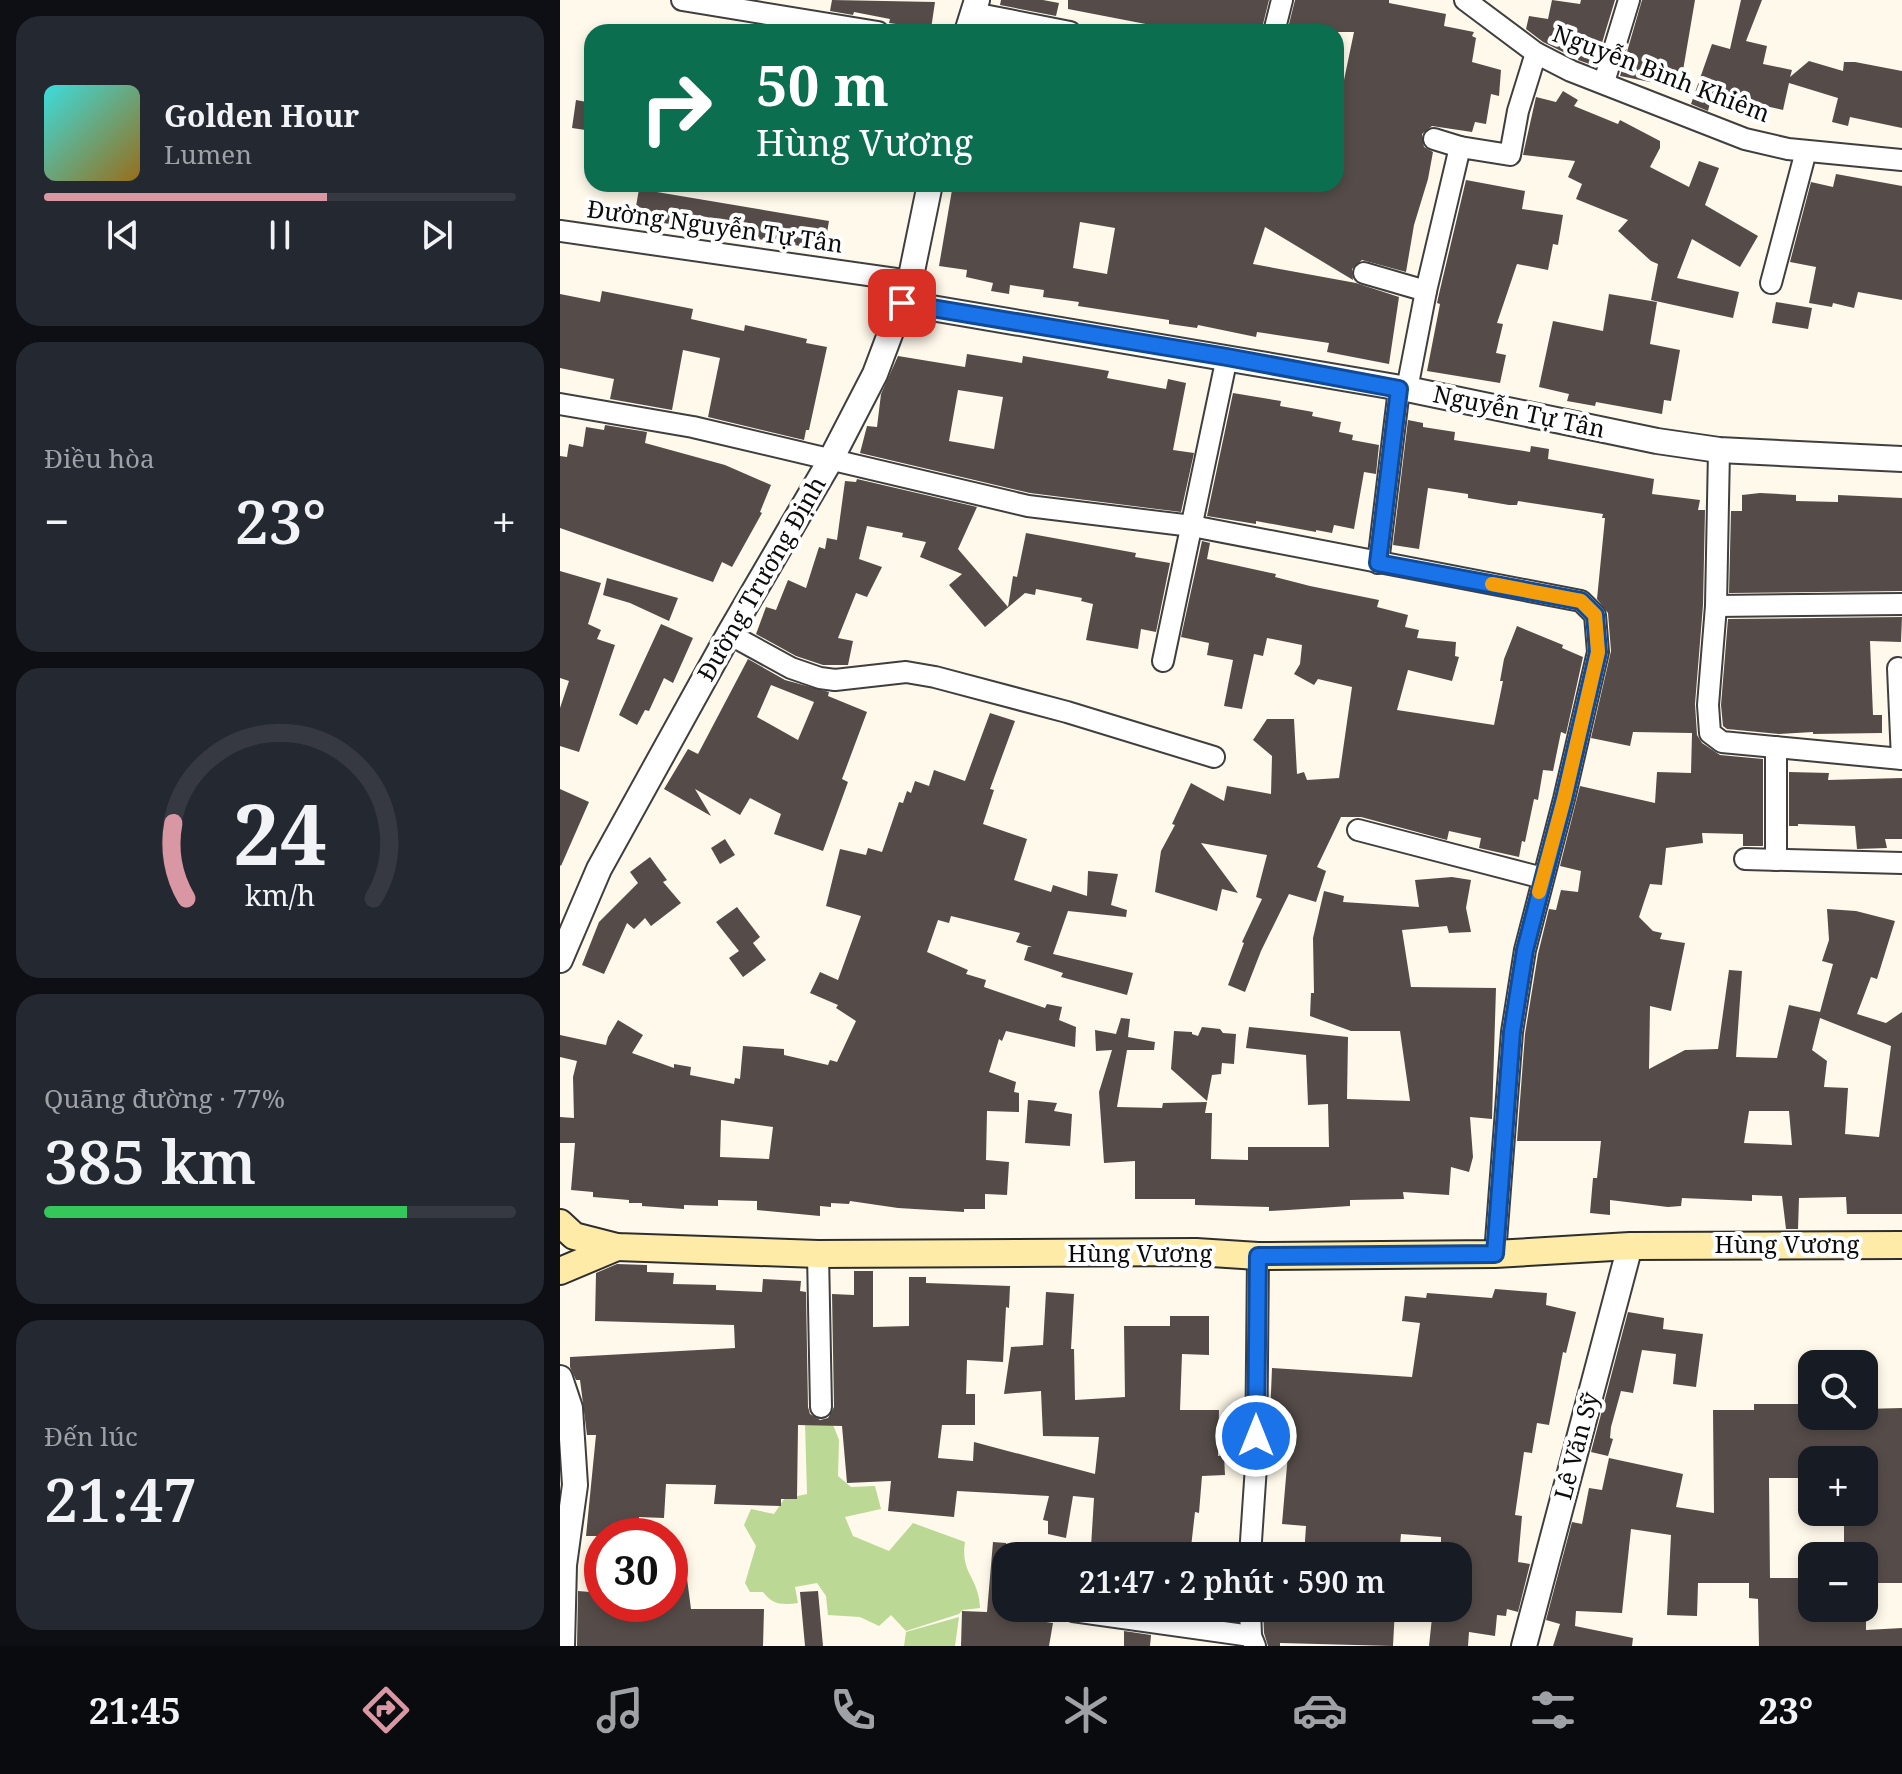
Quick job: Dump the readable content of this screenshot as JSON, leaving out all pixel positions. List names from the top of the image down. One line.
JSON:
{"streets":{"main road":["Hùng Vương"],"street":["Nguyễn Bình Khiêm","Đường Nguyễn Tự Tân","Nguyễn Tự Tân","Đường Trương Định","Lê Văn Sỹ"]},"crossings":[["Đường Nguyễn Tự Tân","Nguyễn Tự Tân"],["Đường Nguyễn Tự Tân","Đường Trương Định"],["Nguyễn Tự Tân","Đường Trương Định"],["Hùng Vương","Lê Văn Sỹ"]],"page":{"turn":["50 m","Hùng Vương"],"song":["Golden Hour","Lumen"],"tile":["Điều hòa",["Quãng đường · 77%","385 km"],["Đến lúc","21:47"]],"heat":["−","23°","+"],"map_buttons":["+","−"],"limit":"30","trip":"21:47 · 2 phút · 590 m","tabs":["21:45","23°"],"gauge":["24","km/h"]}}
